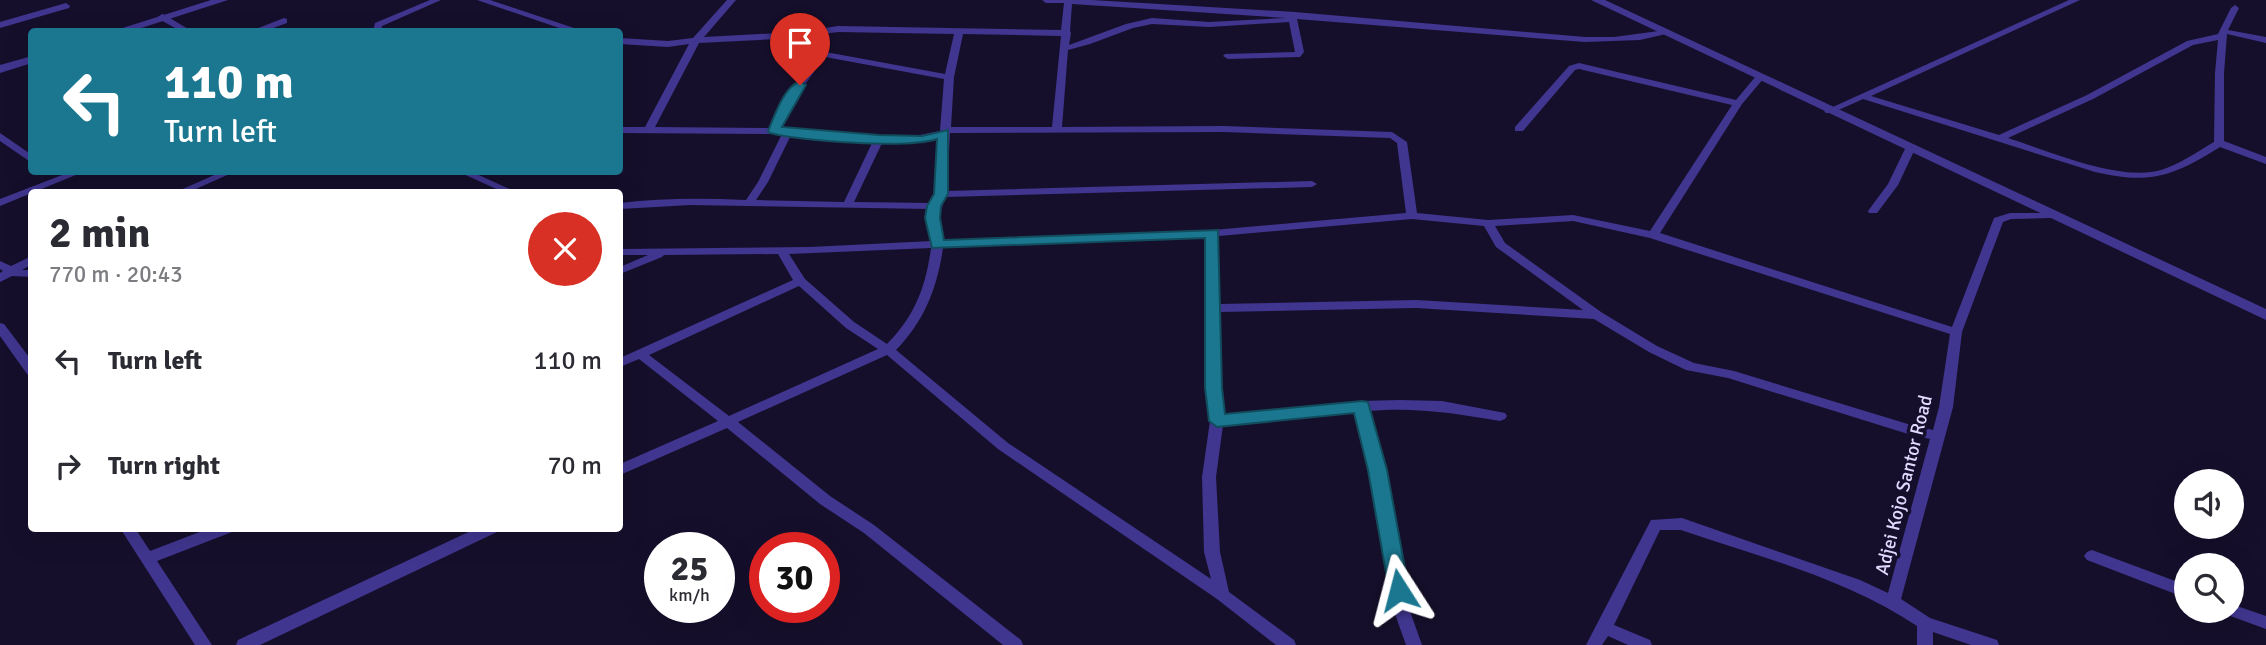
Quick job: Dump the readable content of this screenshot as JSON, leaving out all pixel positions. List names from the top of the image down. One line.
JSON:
{"streets":{"street":["Adjei Kojo Santor Road"]},"page":{"turn":["110 m","Turn left"],"heading":["2 min","770 m · 20:43"],"list":[{"name":"Turn left","value":"110 m"},{"name":"Turn right","value":"70 m"}],"speed":"25 km/h","limit":"30"}}
